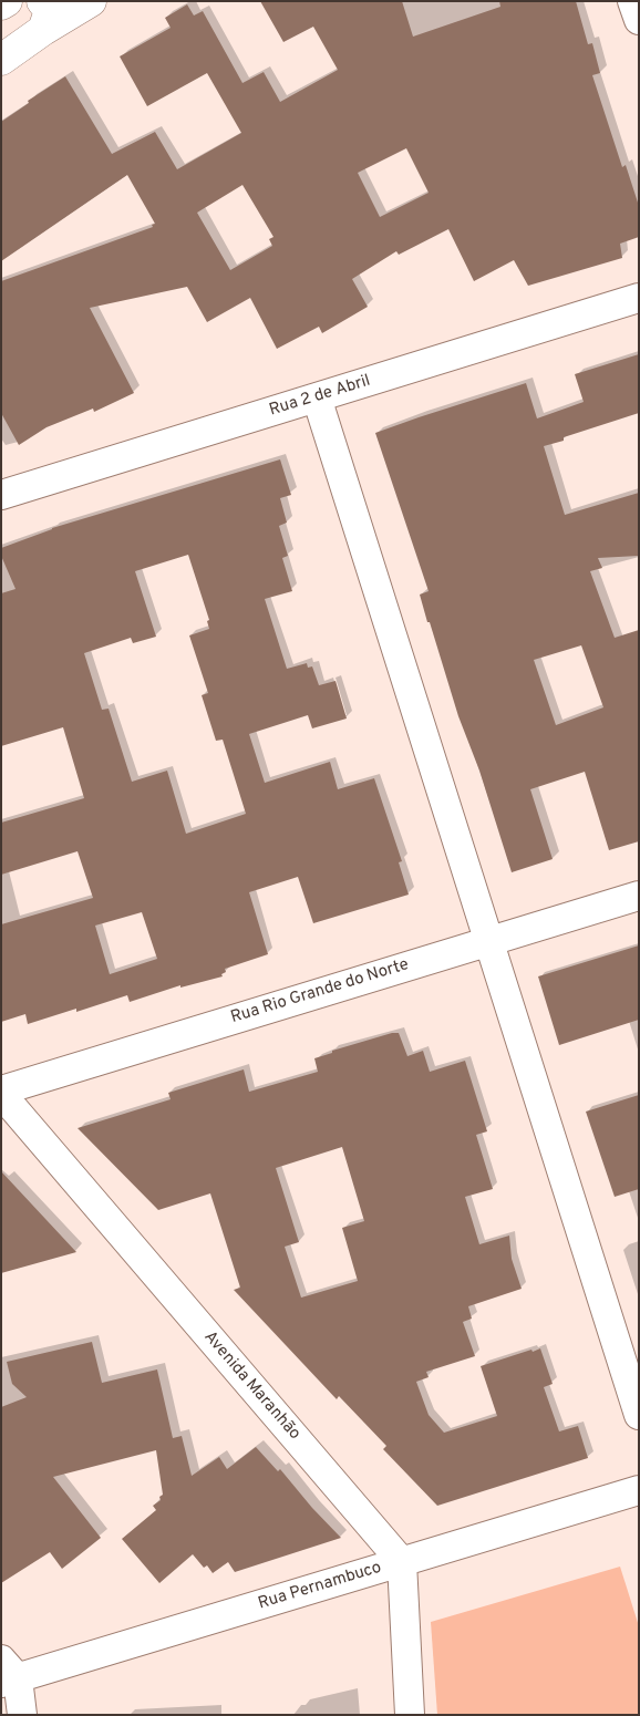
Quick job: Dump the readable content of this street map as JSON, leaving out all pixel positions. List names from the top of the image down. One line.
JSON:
{"streets":{"street":["Rua 2 de Abril","Rua Rio Grande do Norte","Avenida Maranhão","Rua Pernambuco"]},"crossings":[["Rua Rio Grande do Norte","Avenida Maranhão"],["Avenida Maranhão","Rua Pernambuco"]]}
